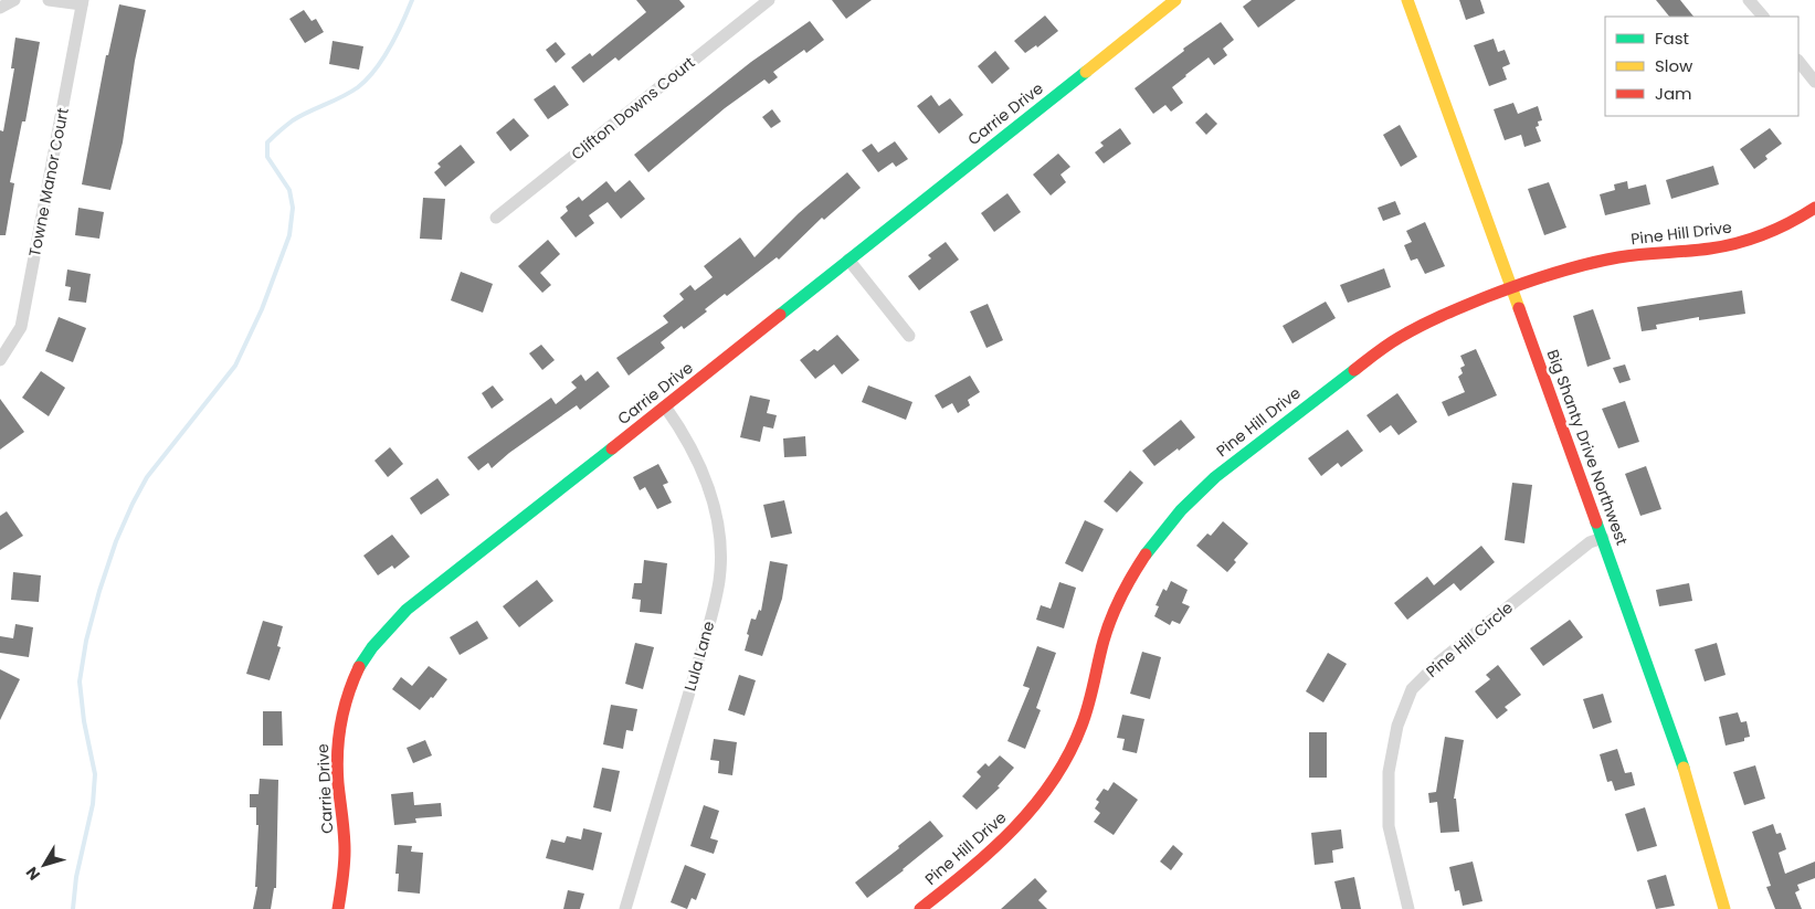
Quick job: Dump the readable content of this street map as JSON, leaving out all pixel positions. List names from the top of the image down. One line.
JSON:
{"streets":{"street":["Clifton Downs Court","Carrie Drive","Towne Manor Court","Pine Hill Drive","Big Shanty Drive Northwest","Pine Hill Circle","Lula Lane"]},"crossings":[["Carrie Drive","Lula Lane"],["Pine Hill Drive","Big Shanty Drive Northwest"],["Big Shanty Drive Northwest","Pine Hill Circle"]],"legend":["Fast","Slow","Jam"],"north":"bottom left"}
